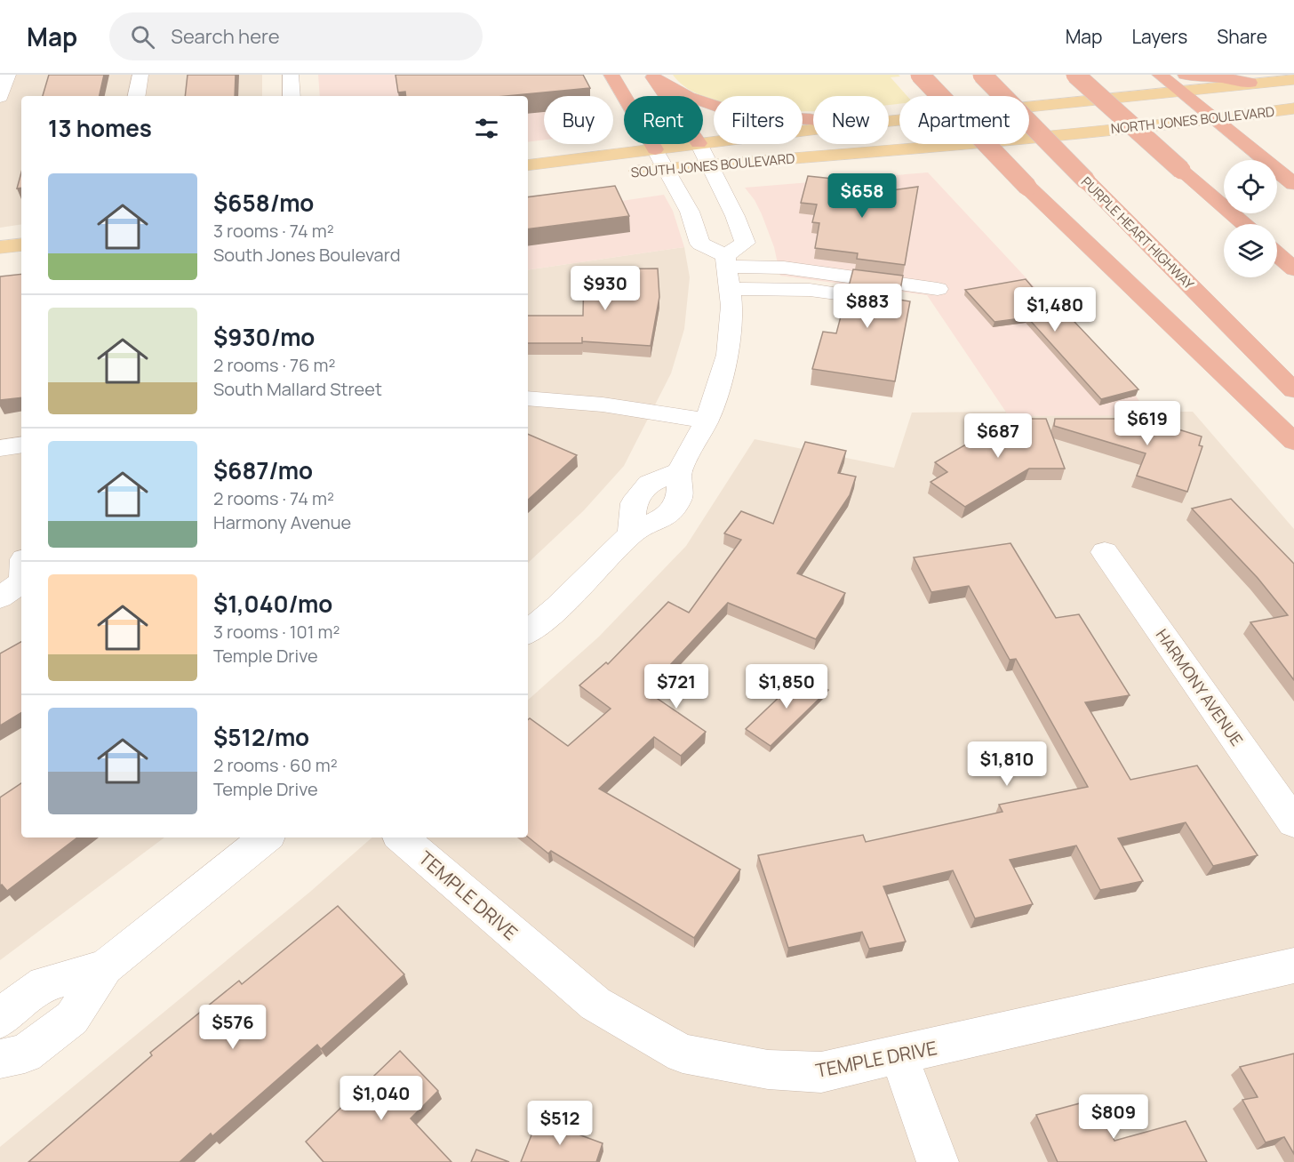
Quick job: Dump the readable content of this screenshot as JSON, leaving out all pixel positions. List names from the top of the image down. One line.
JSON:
{"streets":{"highway":["PURPLE HEART HIGHWAY"],"main road":["NORTH JONES BOULEVARD","SOUTH JONES BOULEVARD"],"street":["HARMONY AVENUE","TEMPLE DRIVE"]},"crossings":[["NORTH JONES BOULEVARD","SOUTH JONES BOULEVARD"]],"page":{"header":"Map","search":"Search here","nav":["Map","Layers","Share"],"chip":["Buy","Rent","Filters","New","Apartment"],"heading":"13 homes","list":[{"name":"$658/mo","note":"3 rooms · 74 m² · South Jones Boulevard"},{"name":"$930/mo","note":"2 rooms · 76 m² · South Mallard Street"},{"name":"$687/mo","note":"2 rooms · 74 m² · Harmony Avenue"},{"name":"$1,040/mo","note":"3 rooms · 101 m² · Temple Drive"},{"name":"$512/mo","note":"2 rooms · 60 m² · Temple Drive"}],"price":["$658","$930","$883","$1,480","$619","$687","$721","$1,850","$1,810","$576","$1,040","$809","$512"]}}
